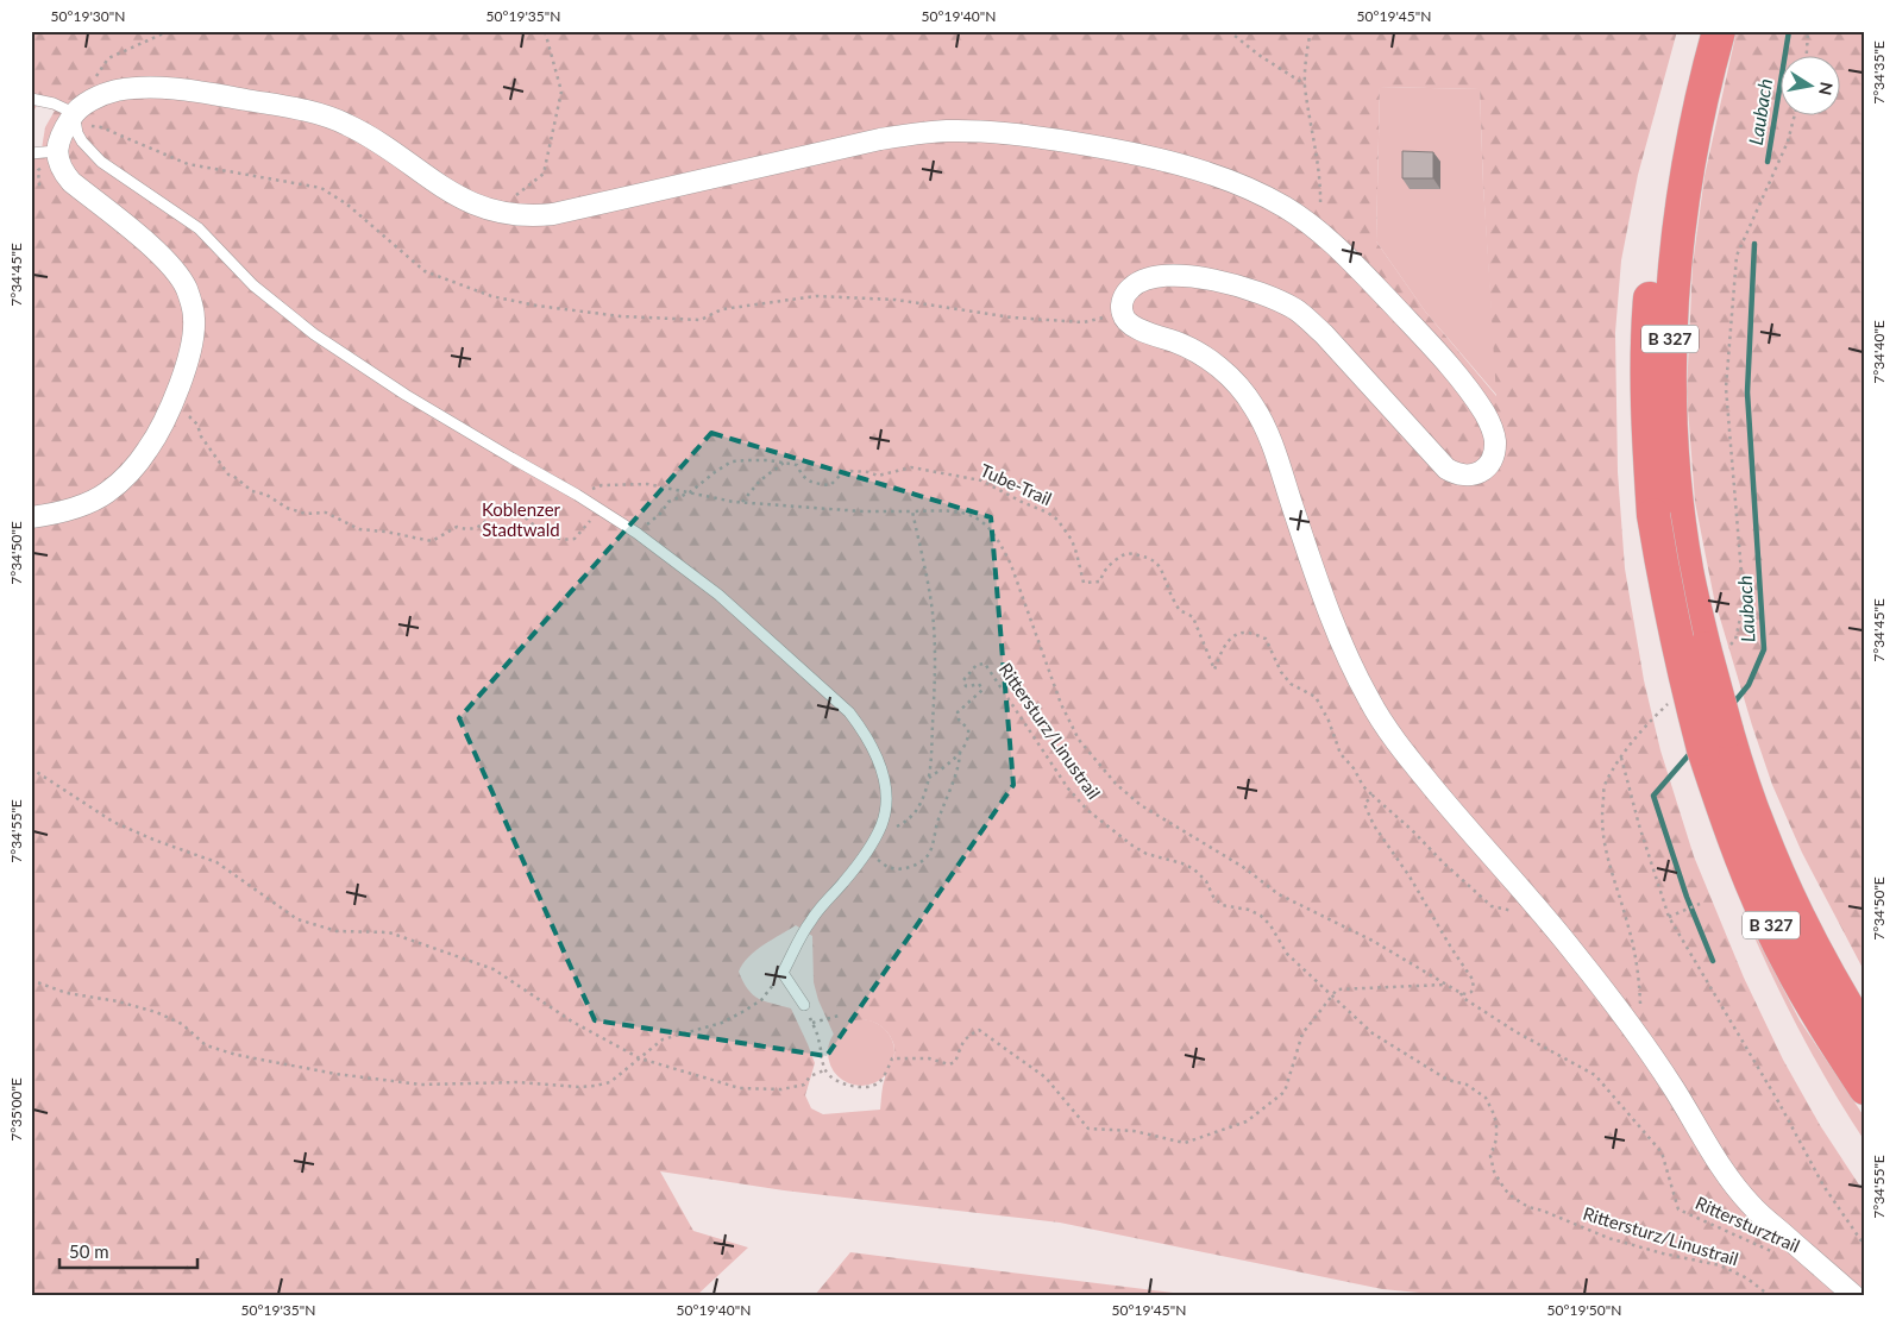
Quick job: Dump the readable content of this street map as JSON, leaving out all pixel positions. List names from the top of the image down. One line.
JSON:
{"streets":{"highway":["B 327"],"path":["Tube-Trail","Rittersturz/Linustrail","Rittersturztrail"]},"water":["Laubach"],"parks":["Koblenzer Stadtwald"],"scale_bar":"50 m","north":"right","coordinates":["50°19'30\"N","50°19'35\"N","50°19'40\"N","50°19'45\"N","7°34'35\"E","7°34'45\"E","7°34'40\"E","7°34'50\"E","7°34'55\"E","7°35'00\"E","50°19'50\"N"]}
